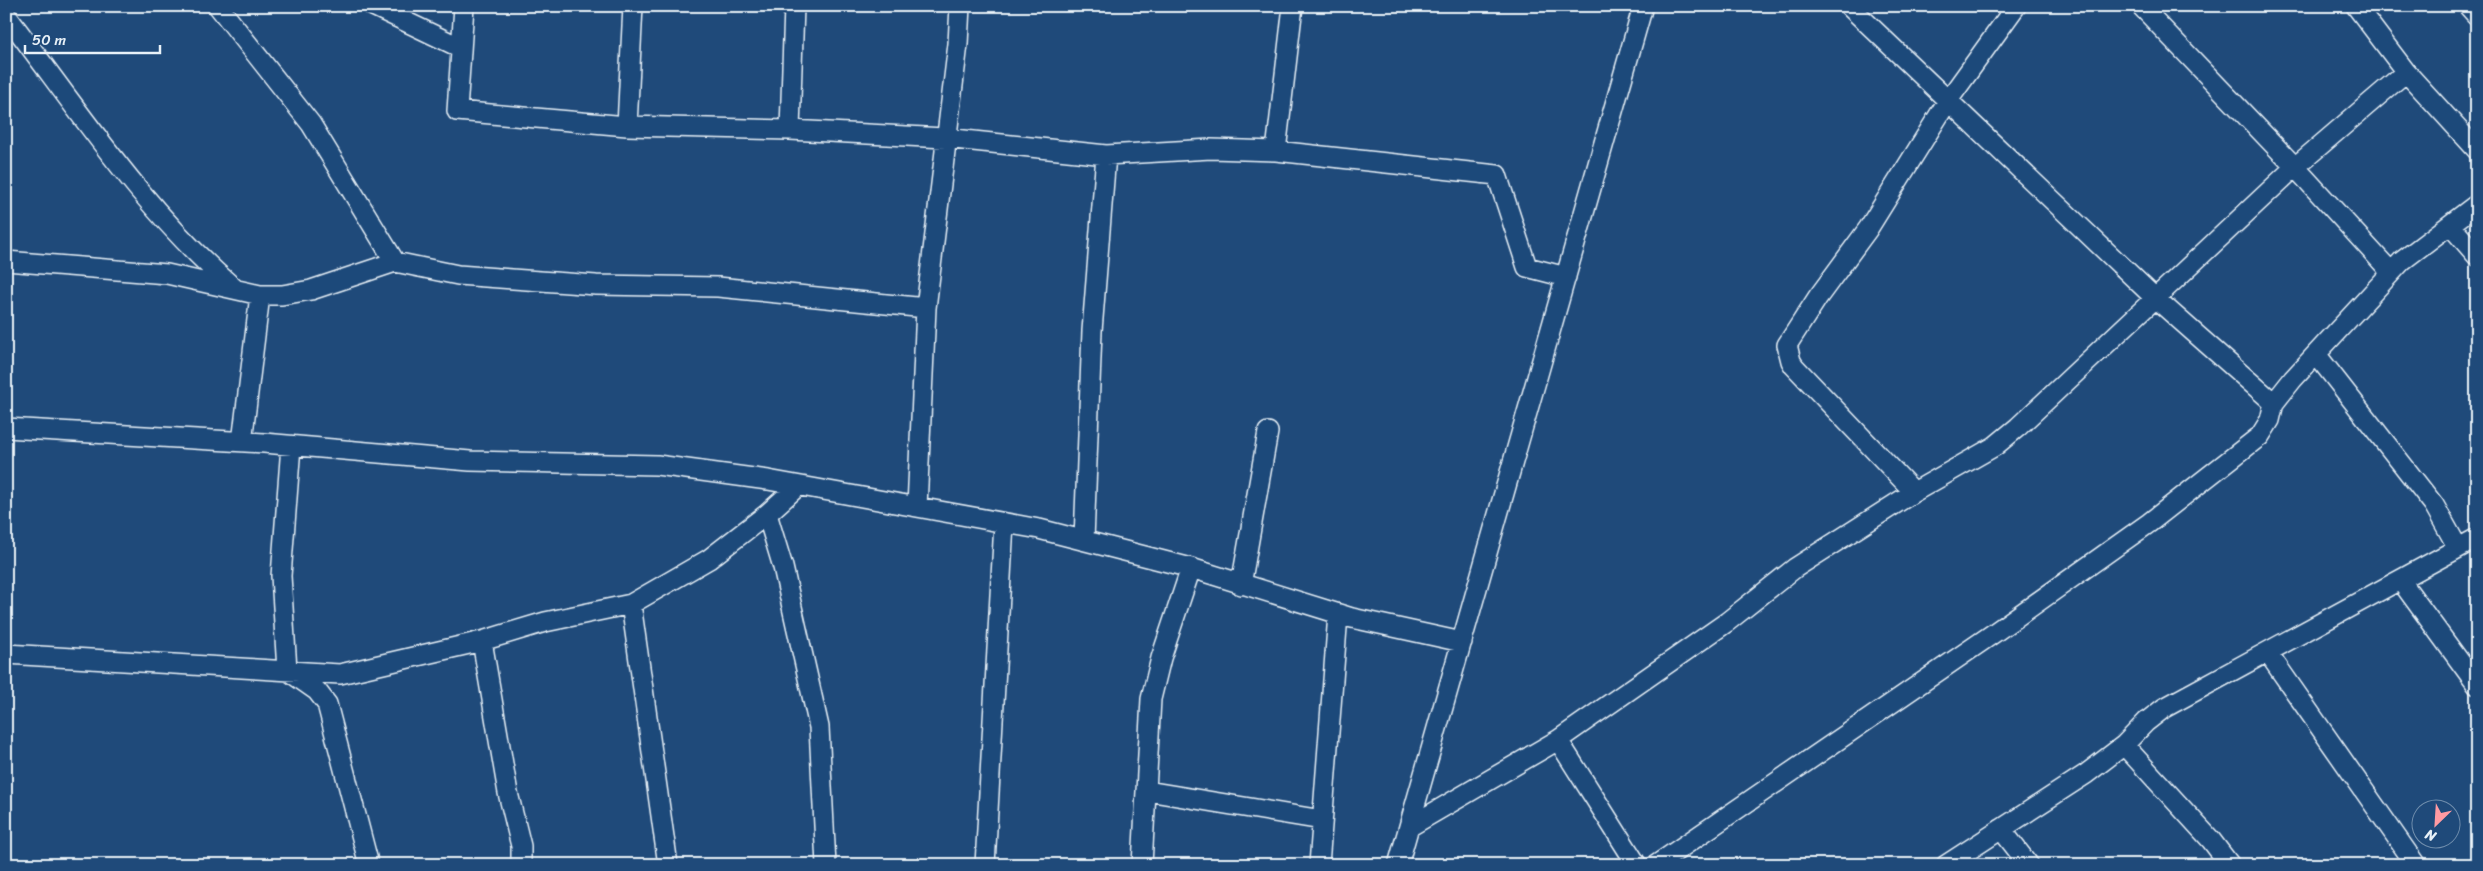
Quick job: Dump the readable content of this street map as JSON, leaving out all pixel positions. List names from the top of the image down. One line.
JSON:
{"scale_bar":"50 m","north":"bottom left"}
